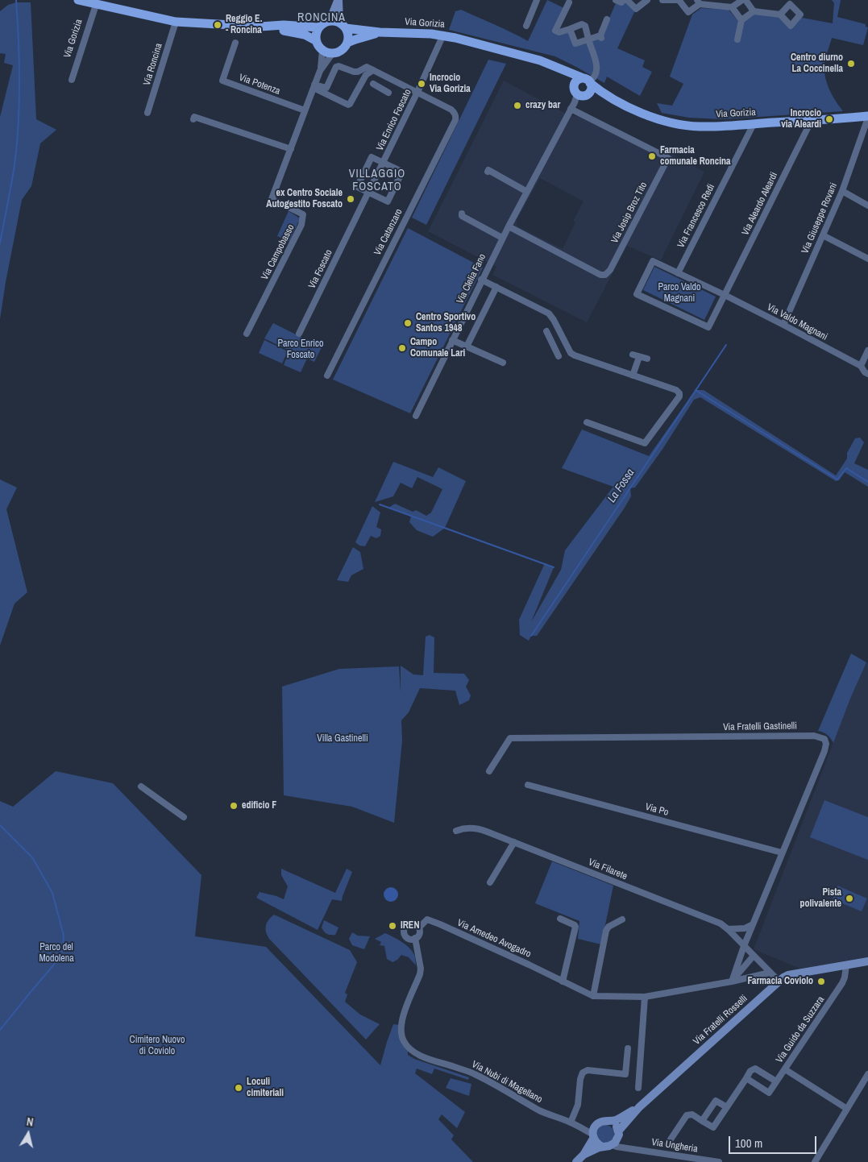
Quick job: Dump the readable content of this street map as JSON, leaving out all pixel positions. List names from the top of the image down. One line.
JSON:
{"streets":{"main road":["Via Gorizia"],"street":["Via Roncina","Via Potenza","Via Enrico Foscato","Via Aleardo Aleardi","Via Josip Broz Tito","Via Francesco Redi","Via Giuseppe Rovani","Via Catanzaro","Via Campobasso","Via Foscato","Via Clelia Fano","Via Valdo Magnani","Via Fratelli Gastinelli","Via Po","Via Filarete","Via Amedeo Avogadro","Via Fratelli Rosselli","Via Guido da Suzzara","Via Nubi di Magellano","Via Ungheria"]},"crossings":[["Via Gorizia","Via Enrico Foscato"],["Via Gorizia","Via Aleardo Aleardi"],["Via Gorizia","Via Francesco Redi"],["Via Gorizia","Via Giuseppe Rovani"],["Via Gorizia","Via Clelia Fano"],["Via Potenza","Via Campobasso"],["Via Enrico Foscato","Via Catanzaro"],["Via Enrico Foscato","Via Foscato"],["Via Aleardo Aleardi","Via Francesco Redi"],["Via Aleardo Aleardi","Via Valdo Magnani"],["Via Josip Broz Tito","Via Clelia Fano"],["Via Giuseppe Rovani","Via Valdo Magnani"],["Via Fratelli Gastinelli","Via Po"],["Via Fratelli Gastinelli","Via Filarete"],["Via Fratelli Gastinelli","Via Amedeo Avogadro"],["Via Amedeo Avogadro","Via Nubi di Magellano"],["Via Fratelli Rosselli","Via Guido da Suzzara"],["Via Fratelli Rosselli","Via Nubi di Magellano"],["Via Fratelli Rosselli","Via Ungheria"],["Via Nubi di Magellano","Via Ungheria"]],"districts":["RONCINA","VILLAGGIO FOSCATO"],"water":["La Fossa"],"parks":["Parco Valdo Magnani","Parco Enrico Foscato","Villa Gastinelli","Parco del Modolena","Cimitero Nuovo di Coviolo"],"places":["Reggio E. - Roncina","Centro diurno La Coccinella","Incrocio Via Gorizia","crazy bar","Incrocio via Aleardi","Farmacia comunale Roncina","ex Centro Sociale Autogestito Foscato","Centro Sportivo Santos 1948","Campo Comunale Lari","edificio F","Pista polivalente","IREN","Farmacia Coviolo","Loculi cimiteriali"],"scale_bar":"100 m","north":"top"}
